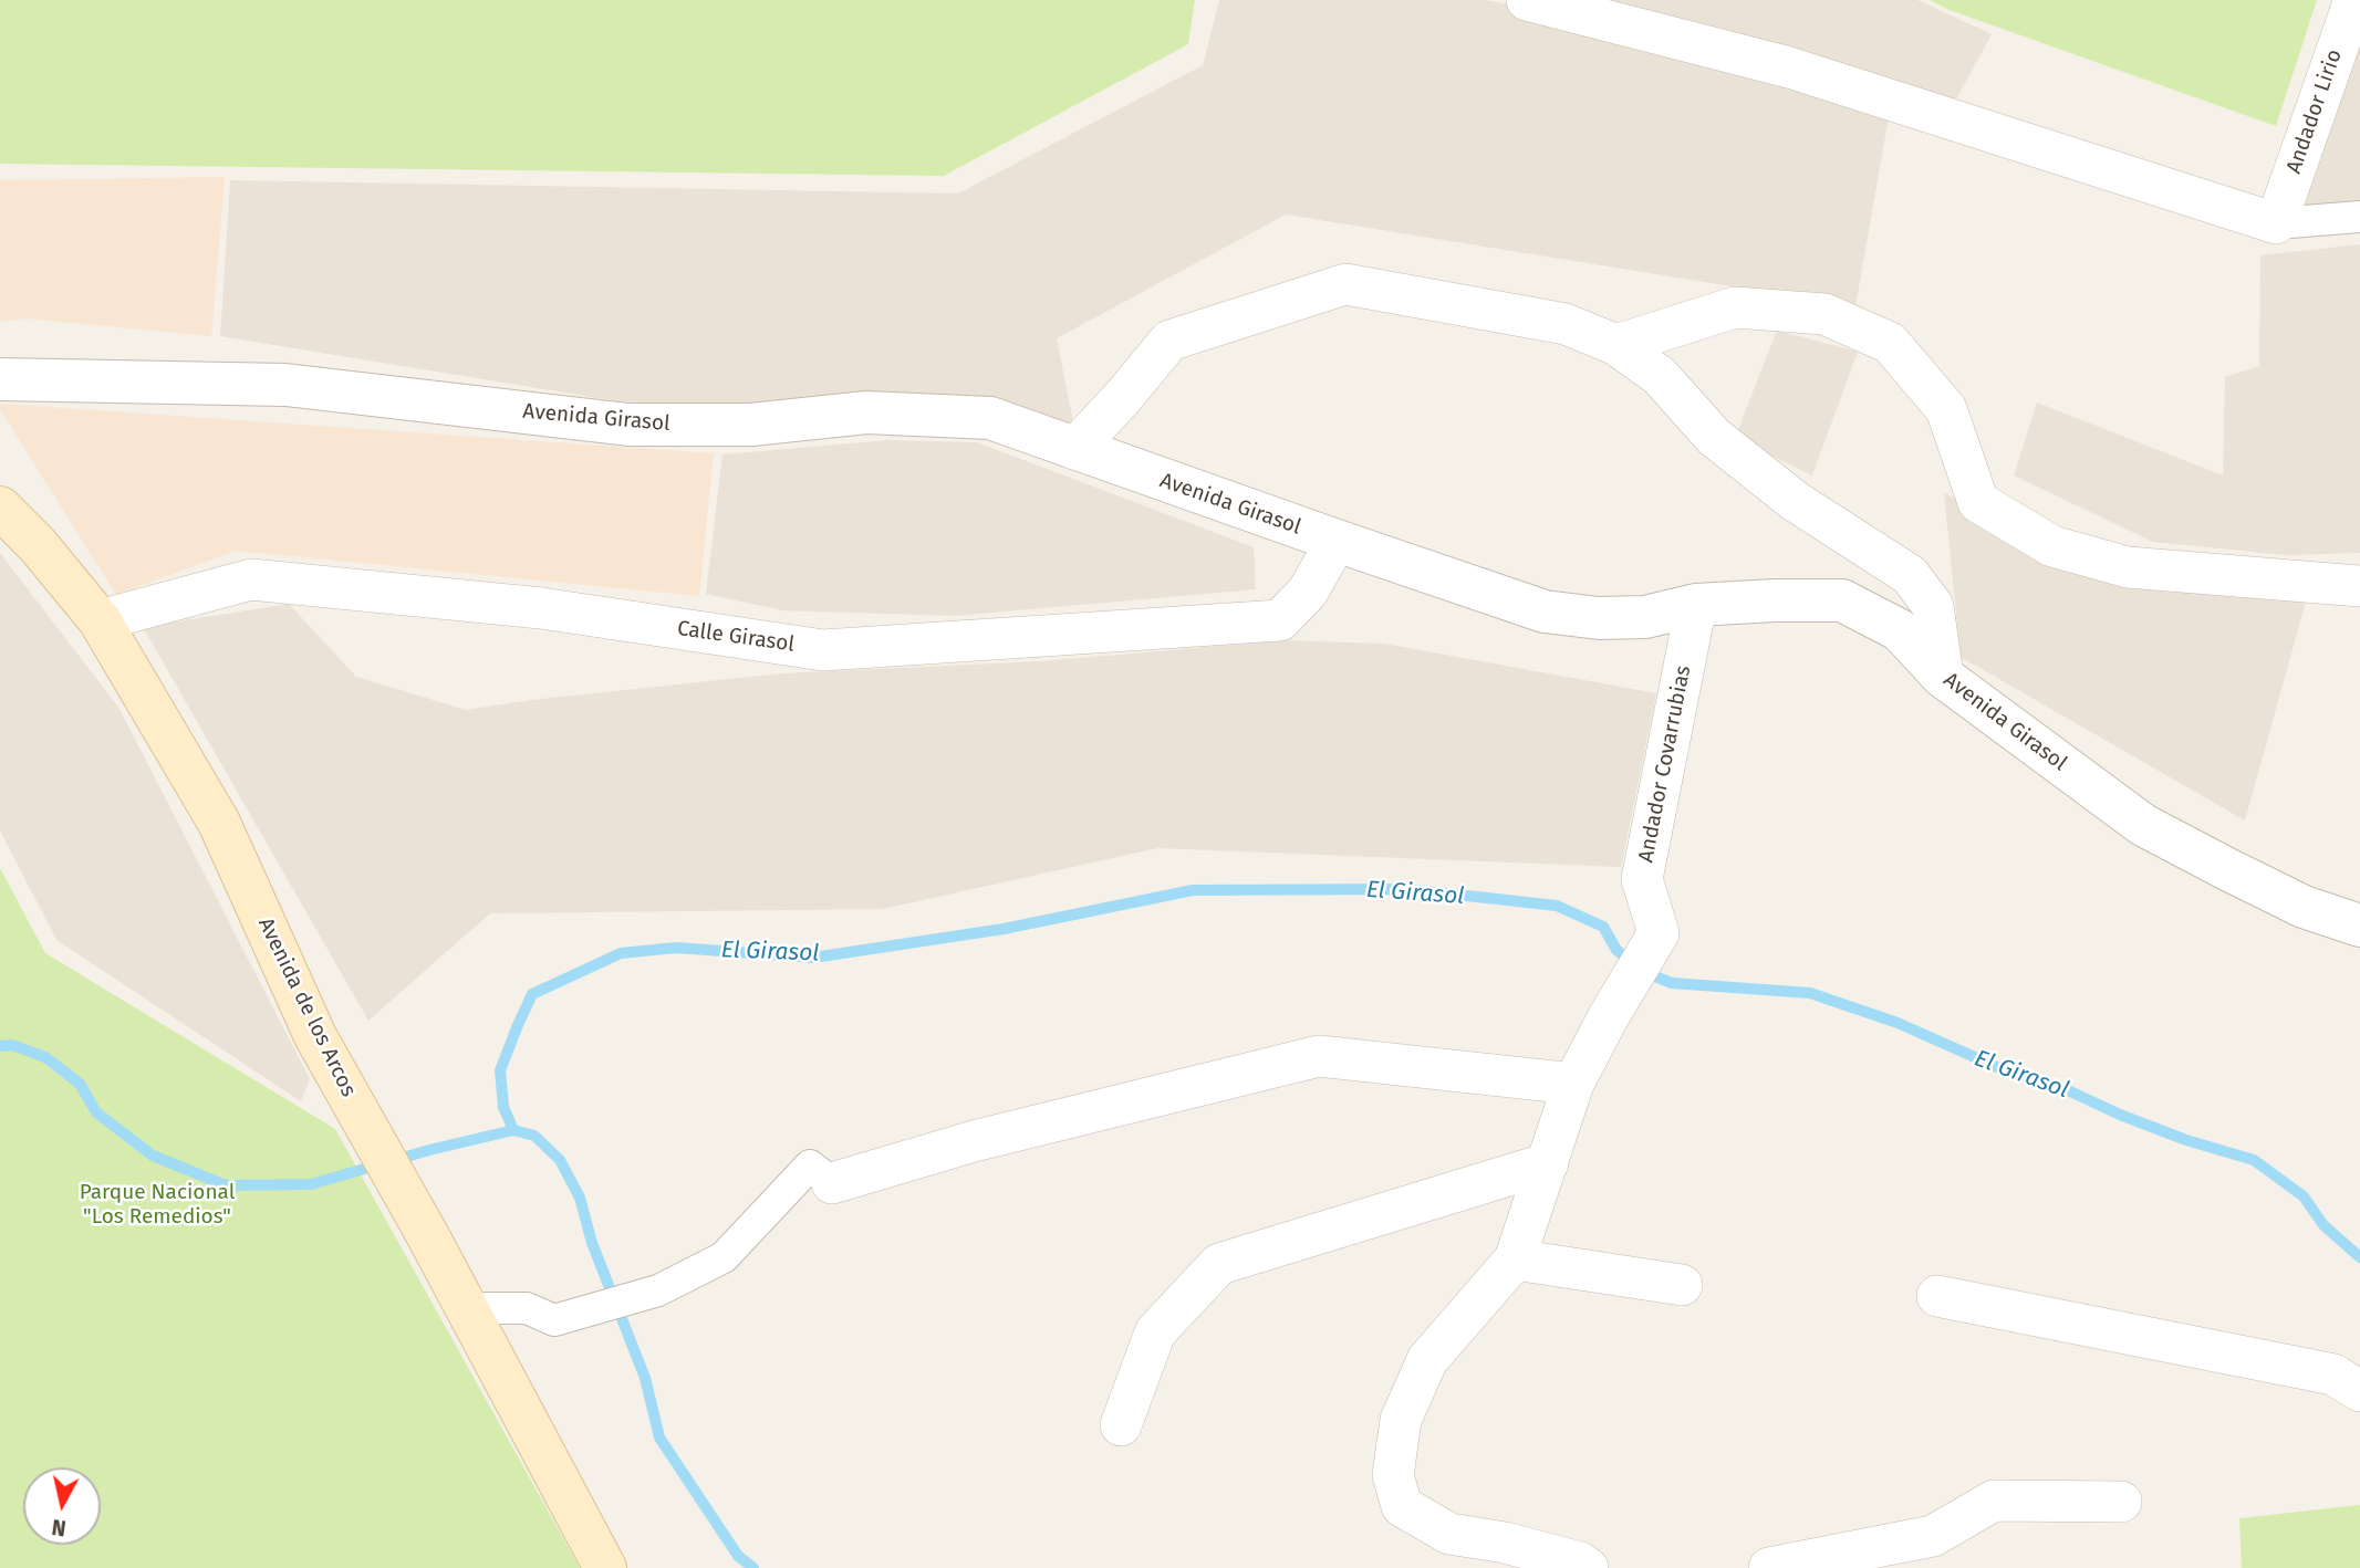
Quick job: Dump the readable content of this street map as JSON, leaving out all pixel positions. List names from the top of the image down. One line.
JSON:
{"streets":{"main road":["Avenida de los Arcos"],"street":["Andador Lirio","Avenida Girasol","Calle Girasol","Andador Covarrubias"]},"crossings":[["Avenida Girasol","Calle Girasol"],["Avenida Girasol","Andador Covarrubias"],["Calle Girasol","Avenida de los Arcos"]],"water":["El Girasol"],"parks":["Parque Nacional \"Los Remedios\""],"north":"bottom"}
